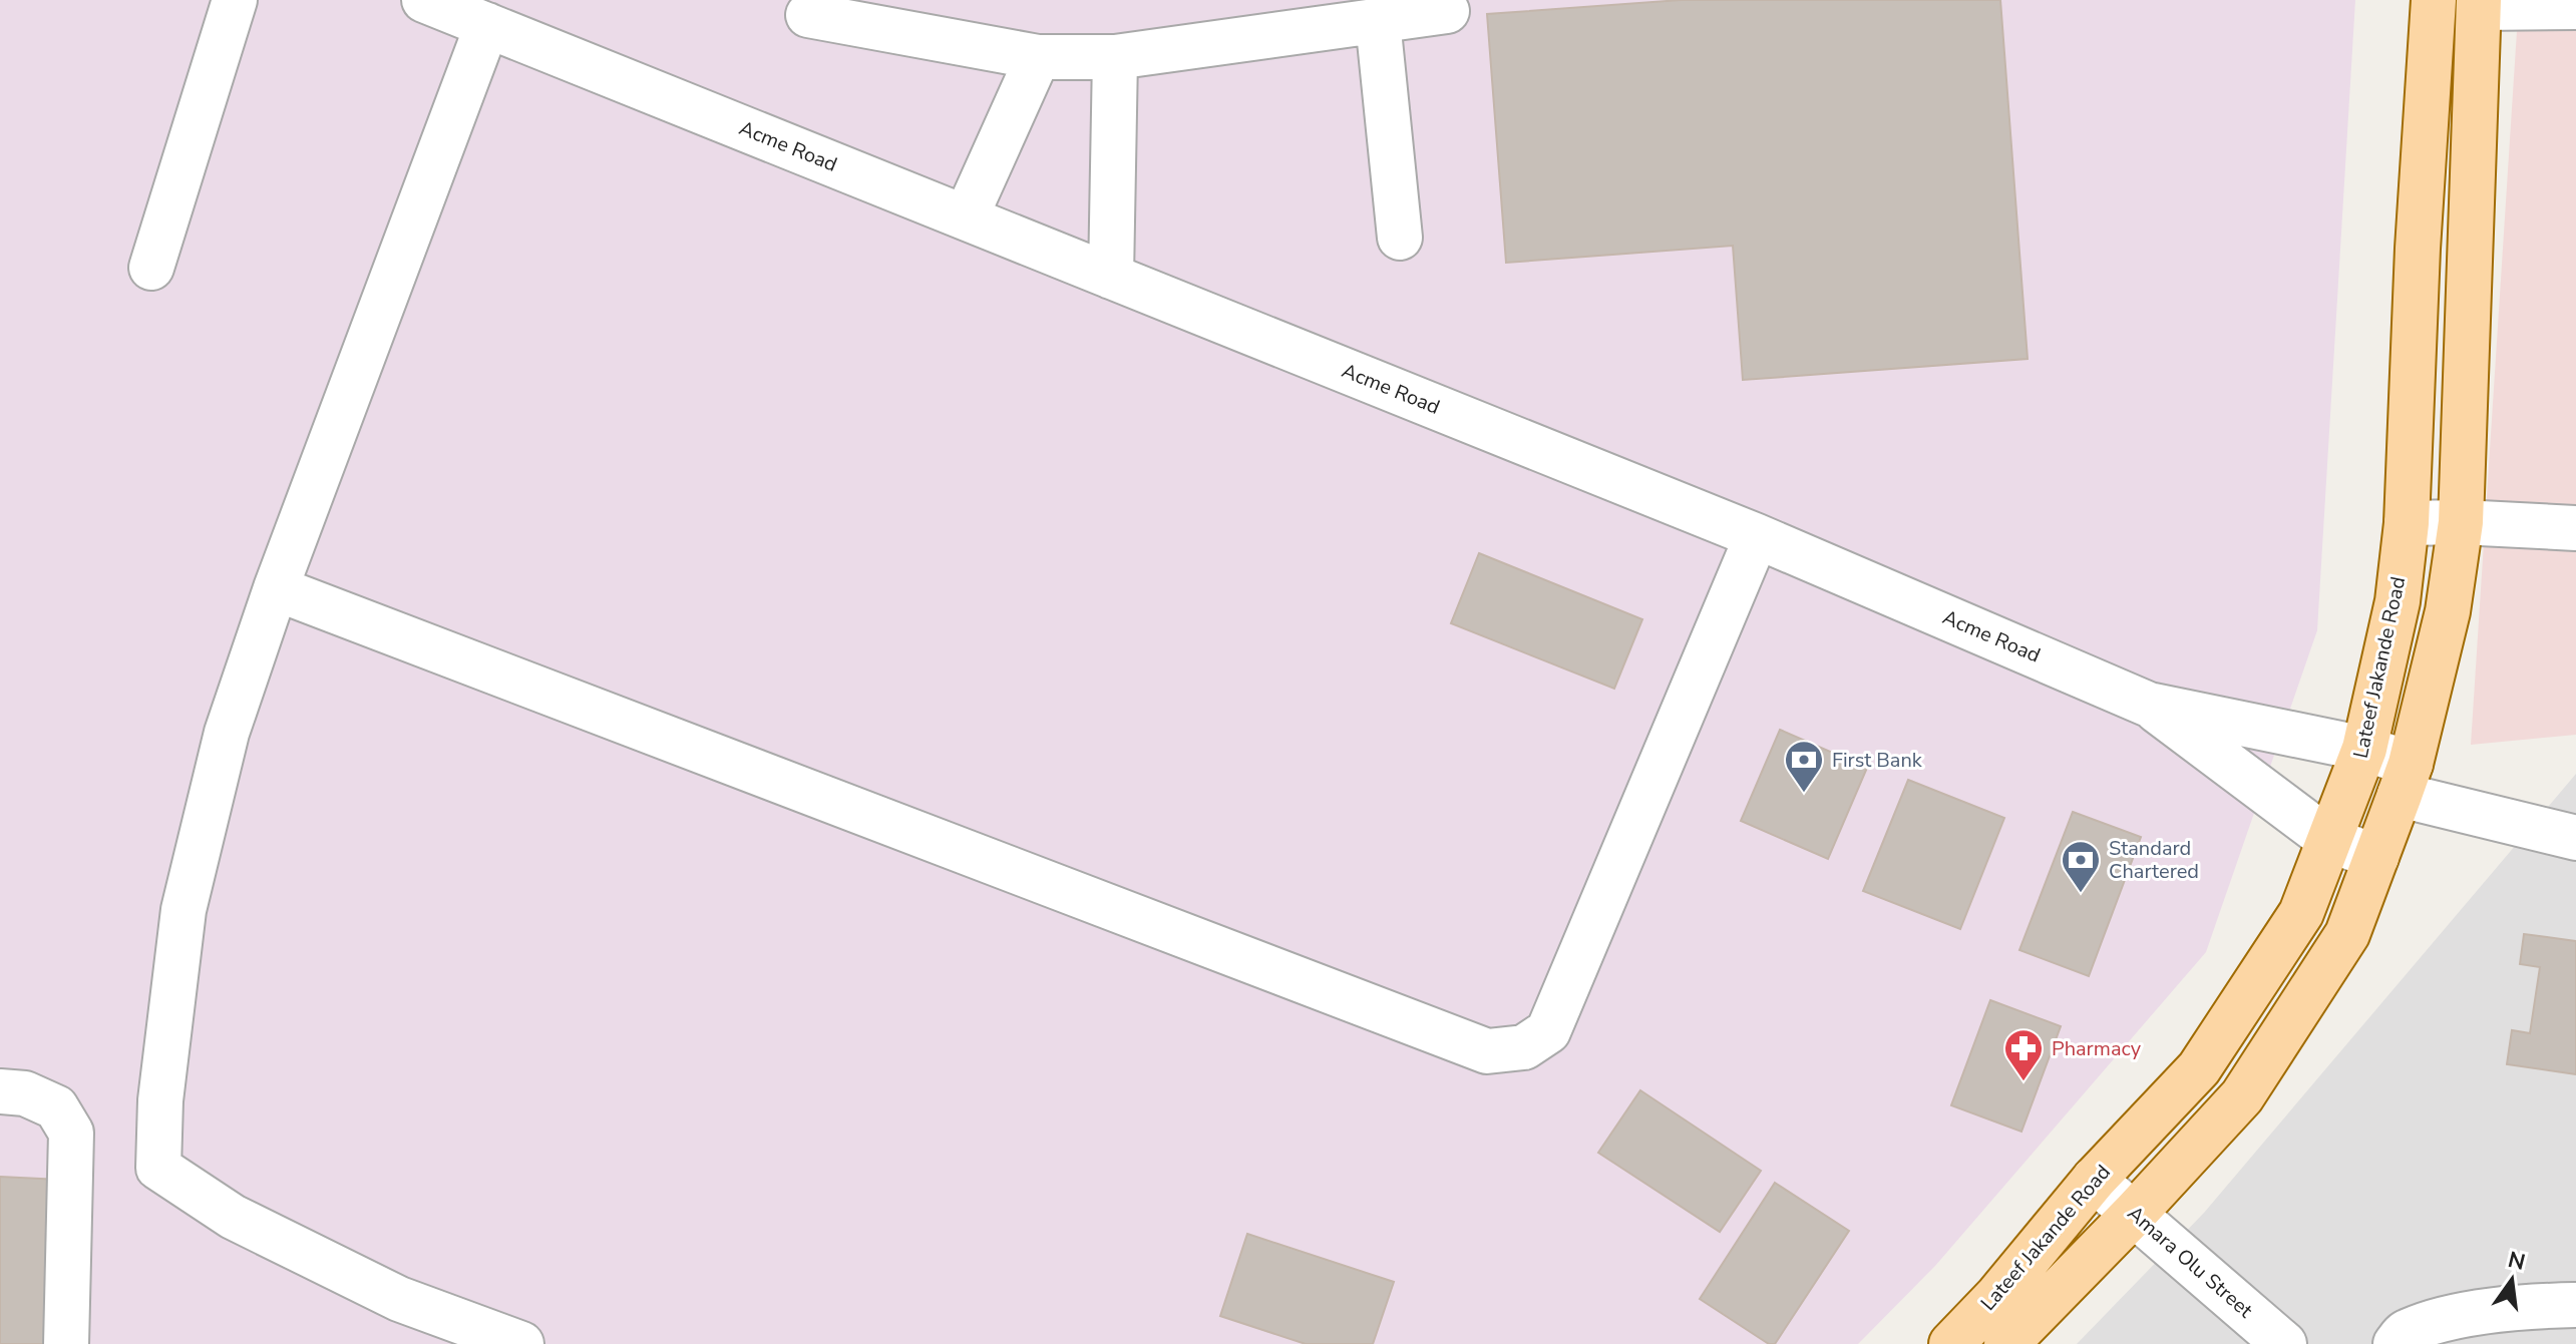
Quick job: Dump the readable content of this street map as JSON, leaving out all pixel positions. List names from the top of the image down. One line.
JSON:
{"streets":{"main road":["Lateef Jakande Road"],"street":["Acme Road","Amara Olu Street"]},"crossings":[["Acme Road","Lateef Jakande Road"],["Lateef Jakande Road","Amara Olu Street"]],"places":{"bank":["First Bank","Standard Chartered"],"pharmacy":["Pharmacy"]},"north":"top"}
